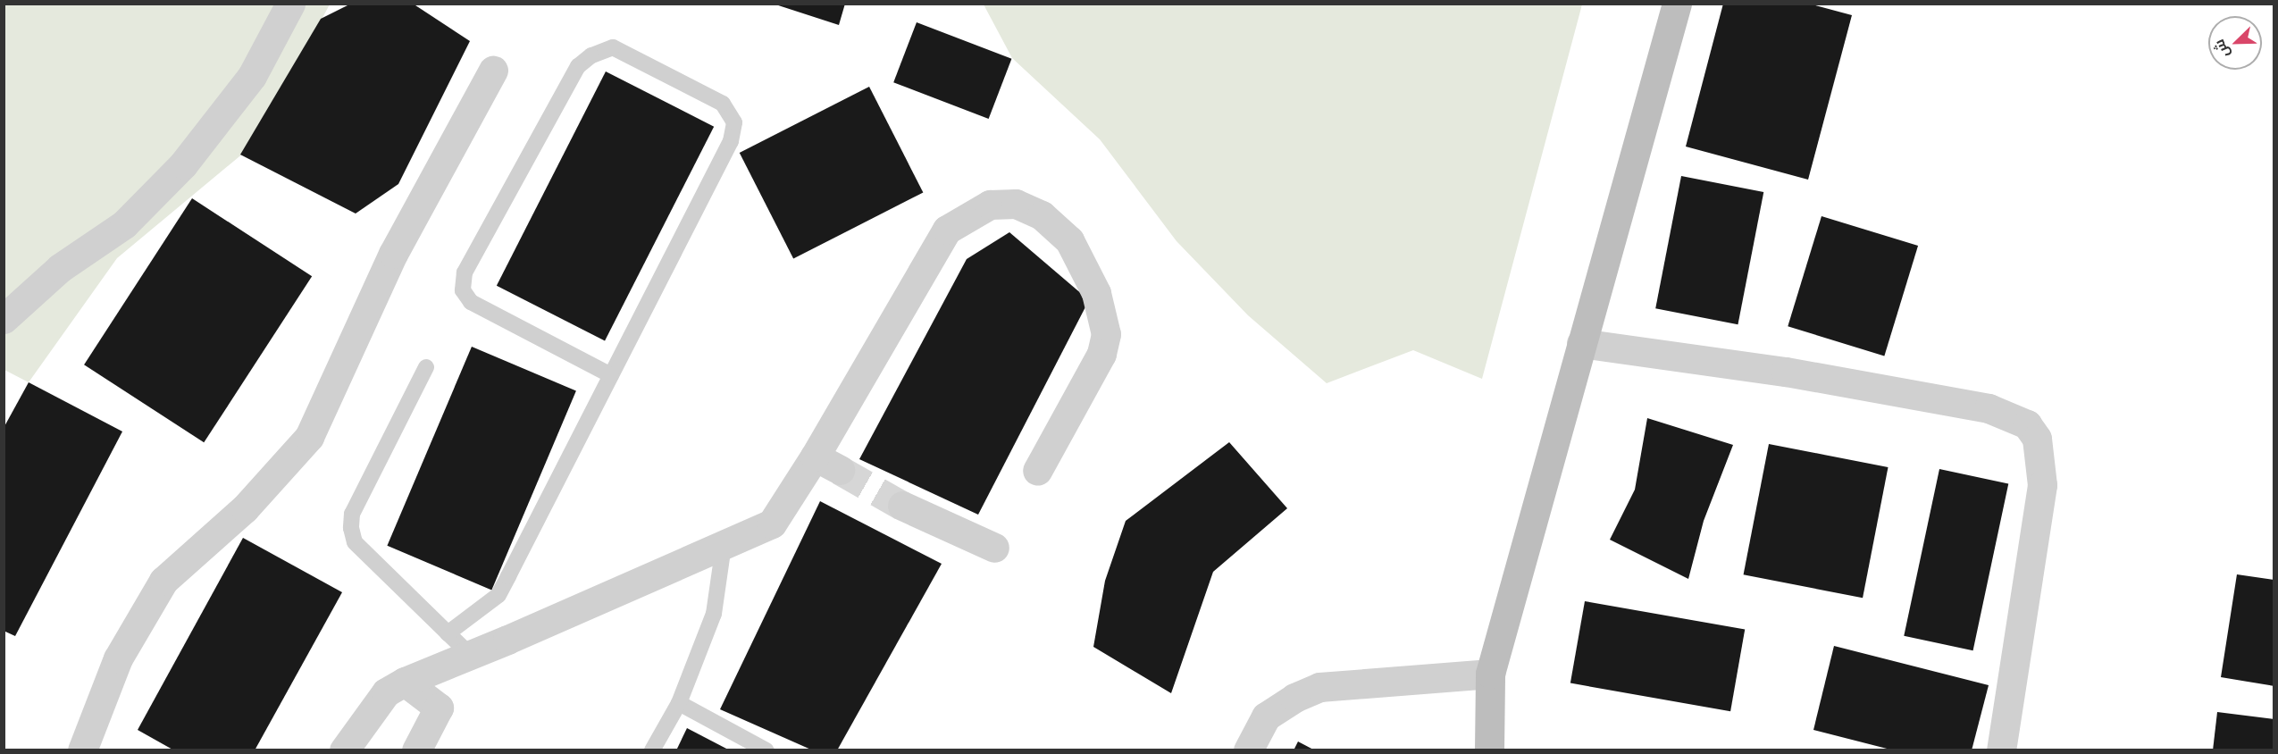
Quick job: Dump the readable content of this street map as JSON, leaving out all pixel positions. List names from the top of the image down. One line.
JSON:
{"north":"bottom left"}
